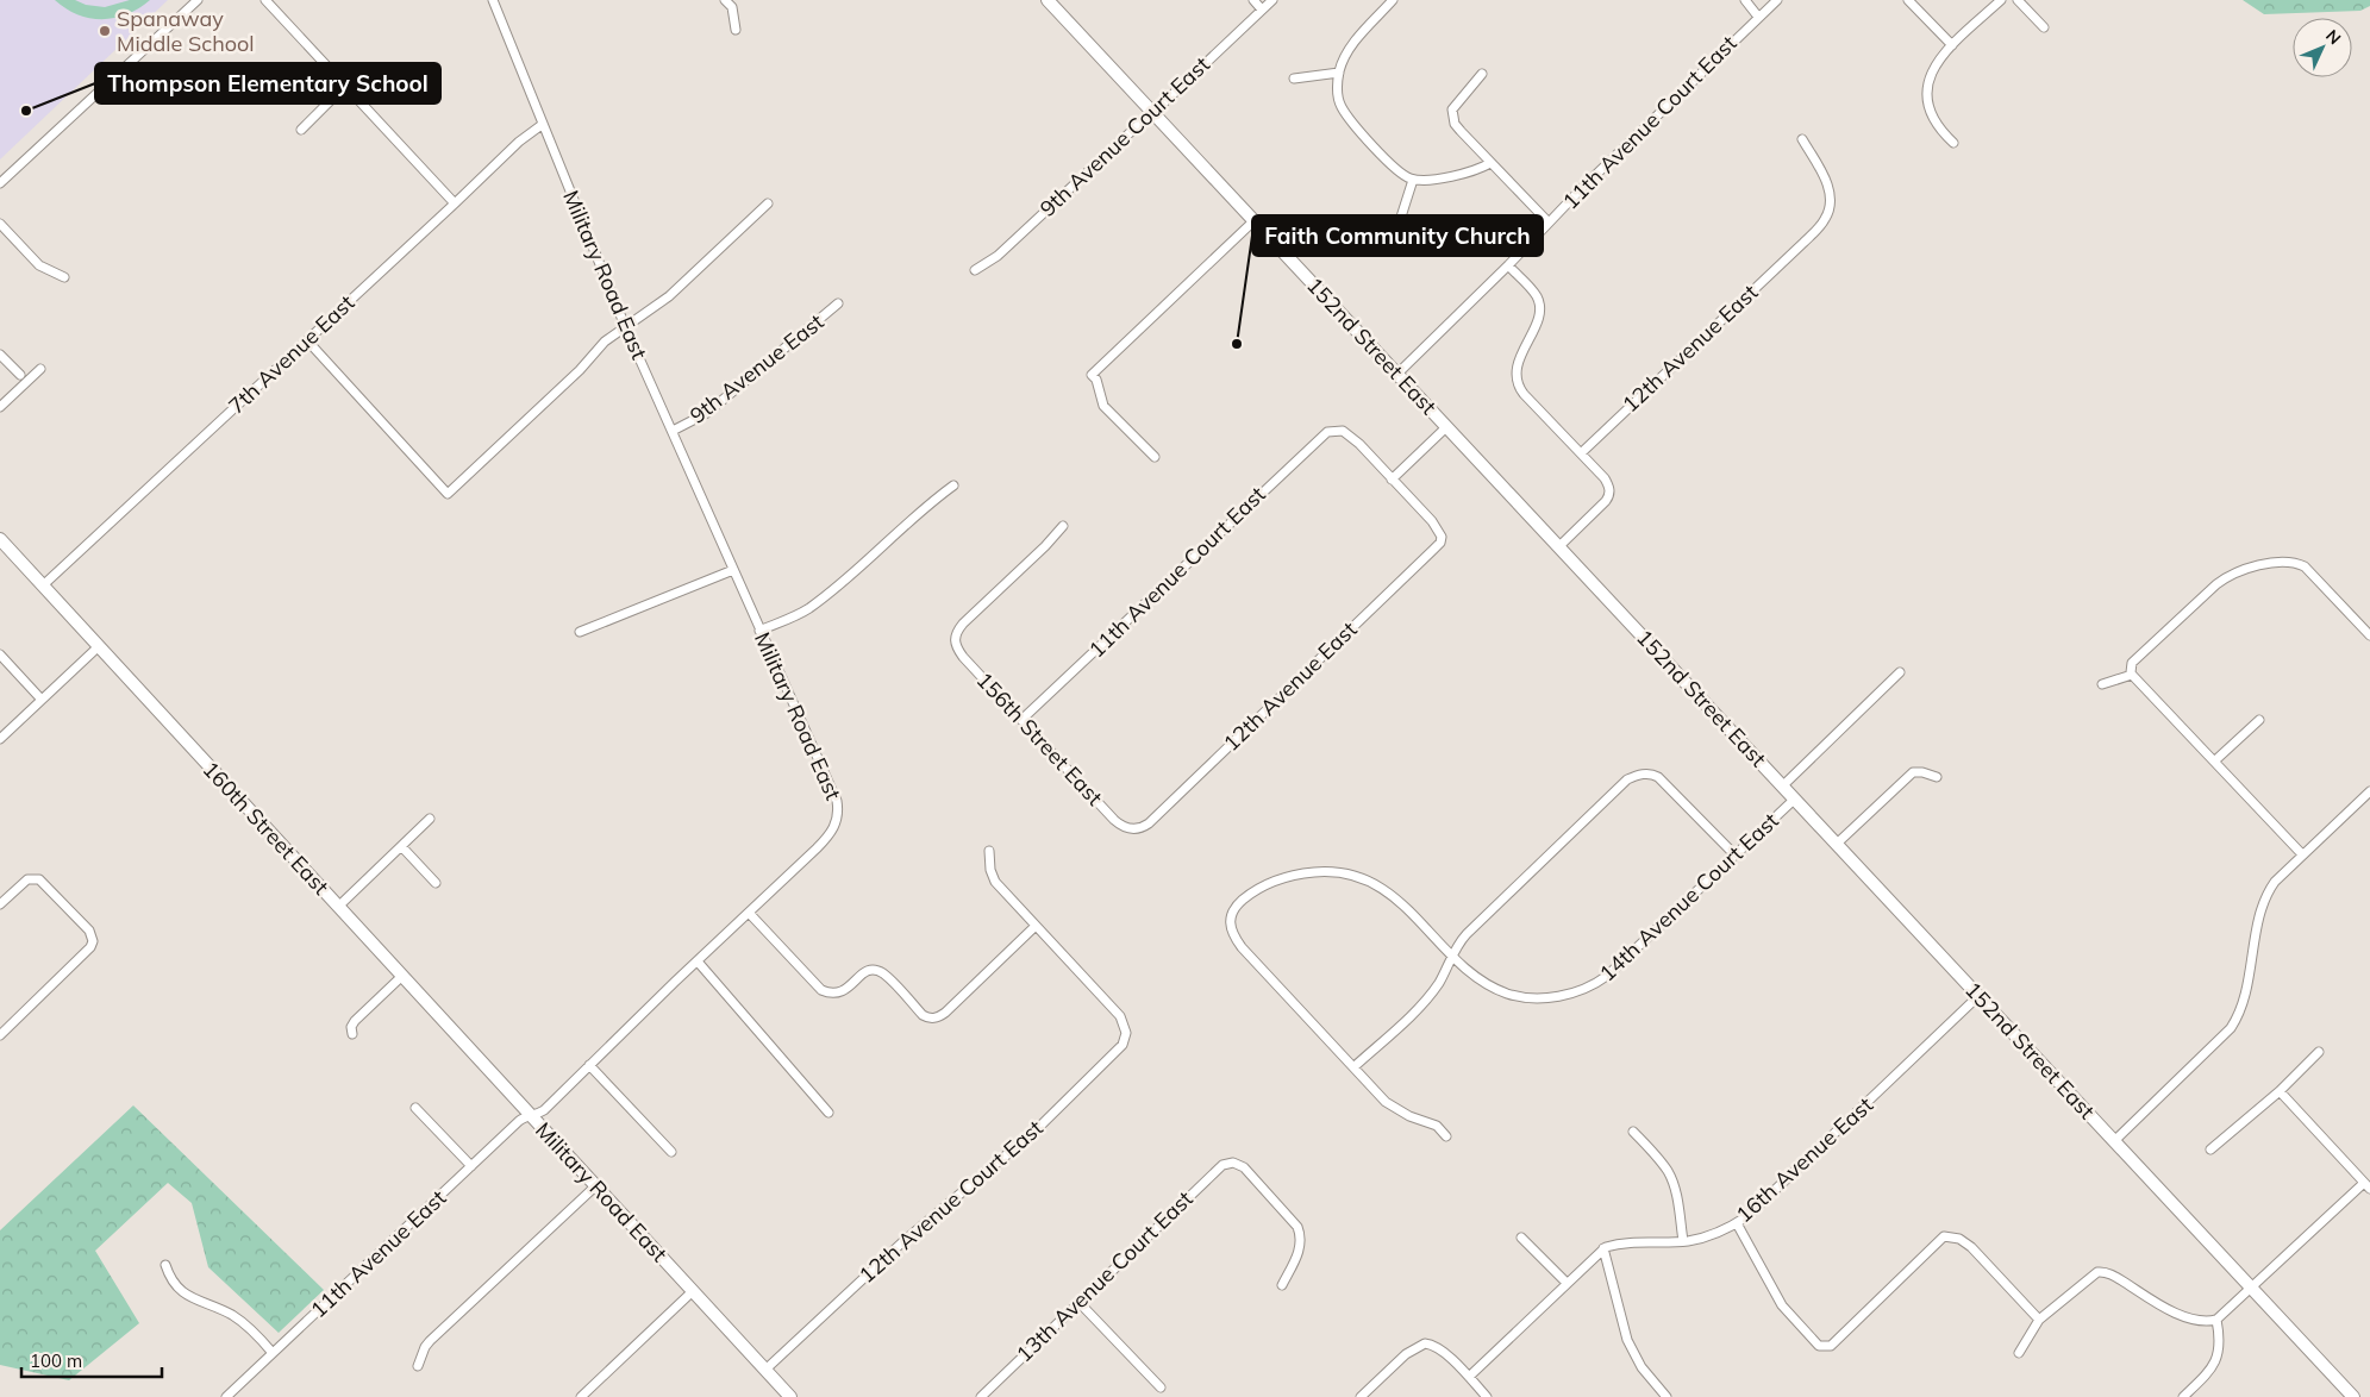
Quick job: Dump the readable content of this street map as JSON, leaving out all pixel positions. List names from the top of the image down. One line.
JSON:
{"streets":{"main road":["Military Road East","152nd Street East","160th Street East"],"street":["11th Avenue Court East","9th Avenue Court East","12th Avenue East","7th Avenue East","9th Avenue East","156th Street East","14th Avenue Court East","16th Avenue East","12th Avenue Court East","11th Avenue East","13th Avenue Court East"]},"crossings":[["11th Avenue Court East","152nd Street East"],["11th Avenue Court East","12th Avenue East"],["11th Avenue Court East","156th Street East"],["9th Avenue Court East","152nd Street East"],["Military Road East","7th Avenue East"],["Military Road East","9th Avenue East"],["Military Road East","160th Street East"],["Military Road East","12th Avenue Court East"],["Military Road East","11th Avenue East"],["152nd Street East","14th Avenue Court East"],["152nd Street East","16th Avenue East"],["12th Avenue East","156th Street East"],["7th Avenue East","160th Street East"],["160th Street East","11th Avenue East"]],"places":["Spanaway Middle School","Thompson Elementary School","Faith Community Church"],"scale_bar":"100 m","north":"top right"}
